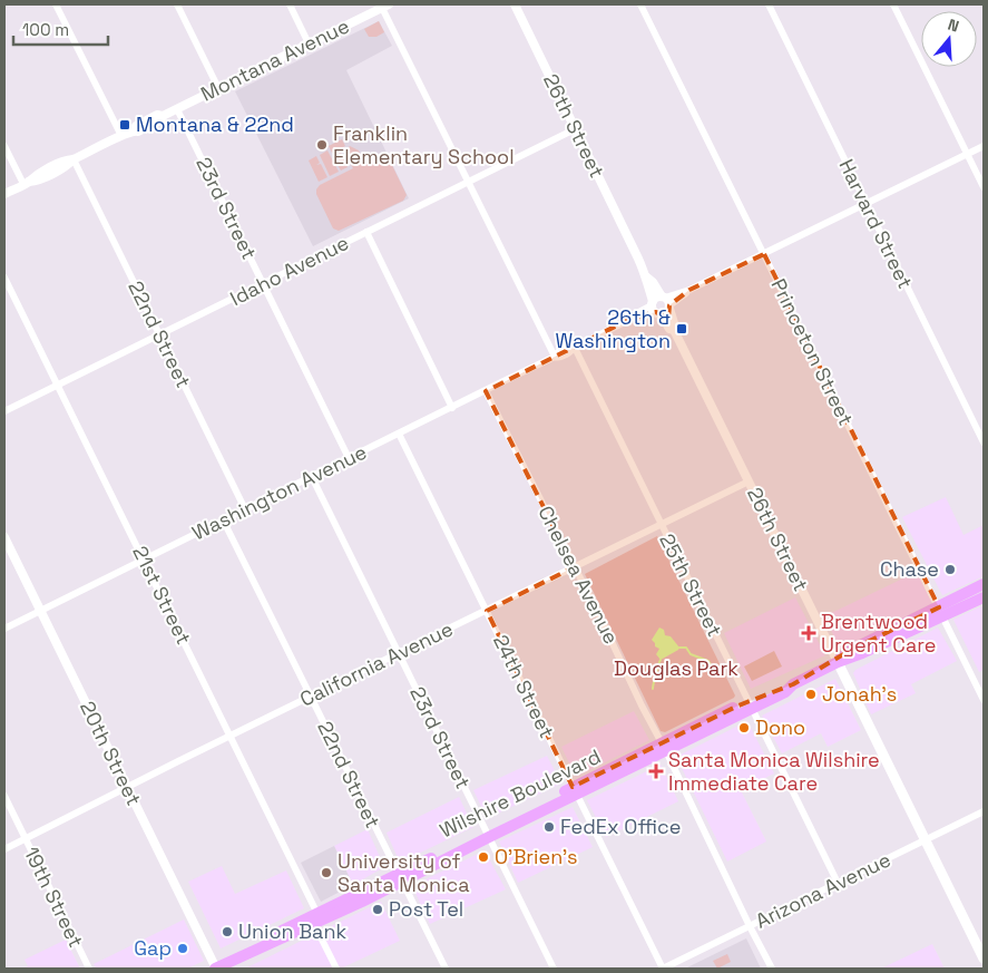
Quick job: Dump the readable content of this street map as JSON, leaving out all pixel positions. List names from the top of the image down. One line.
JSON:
{"streets":{"main road":["26th Street","Wilshire Boulevard"],"street":["Montana Avenue","23rd Street","Harvard Street","Idaho Avenue","22nd Street","Princeton Street","Washington Avenue","Chelsea Avenue","25th Street","21st Street","California Avenue","24th Street","20th Street","Arizona Avenue","19th Street"]},"crossings":[["Montana Avenue","23rd Street"],["Montana Avenue","22nd Street"],["26th Street","Idaho Avenue"],["26th Street","Washington Avenue"],["26th Street","California Avenue"],["26th Street","Wilshire Boulevard"],["26th Street","Arizona Avenue"],["23rd Street","Idaho Avenue"],["23rd Street","Washington Avenue"],["23rd Street","California Avenue"],["23rd Street","Wilshire Boulevard"],["Harvard Street","Washington Avenue"],["Idaho Avenue","22nd Street"],["Idaho Avenue","21st Street"],["22nd Street","Washington Avenue"],["22nd Street","California Avenue"],["22nd Street","Wilshire Boulevard"],["Princeton Street","Washington Avenue"],["Princeton Street","Wilshire Boulevard"],["Washington Avenue","Chelsea Avenue"],["Washington Avenue","25th Street"],["Washington Avenue","21st Street"],["Washington Avenue","24th Street"],["Washington Avenue","20th Street"],["Chelsea Avenue","California Avenue"],["Chelsea Avenue","Wilshire Boulevard"],["Chelsea Avenue","Arizona Avenue"],["25th Street","California Avenue"],["25th Street","Wilshire Boulevard"],["25th Street","Arizona Avenue"],["21st Street","California Avenue"],["21st Street","Wilshire Boulevard"],["California Avenue","24th Street"],["California Avenue","20th Street"],["California Avenue","19th Street"],["24th Street","Wilshire Boulevard"],["24th Street","Arizona Avenue"],["20th Street","Wilshire Boulevard"]],"parks":["Douglas Park"],"places":{"transit":["Montana & 22nd","26th & Washington"],"other":["Franklin Elementary School","Chase","Jonah's","Dono","FedEx Office","O'Brien's","University of Santa Monica","Post Tel","Union Bank","Gap"],"health":["Brentwood Urgent Care","Santa Monica Wilshire Immediate Care"]},"scale_bar":"100 m","north":"top"}
